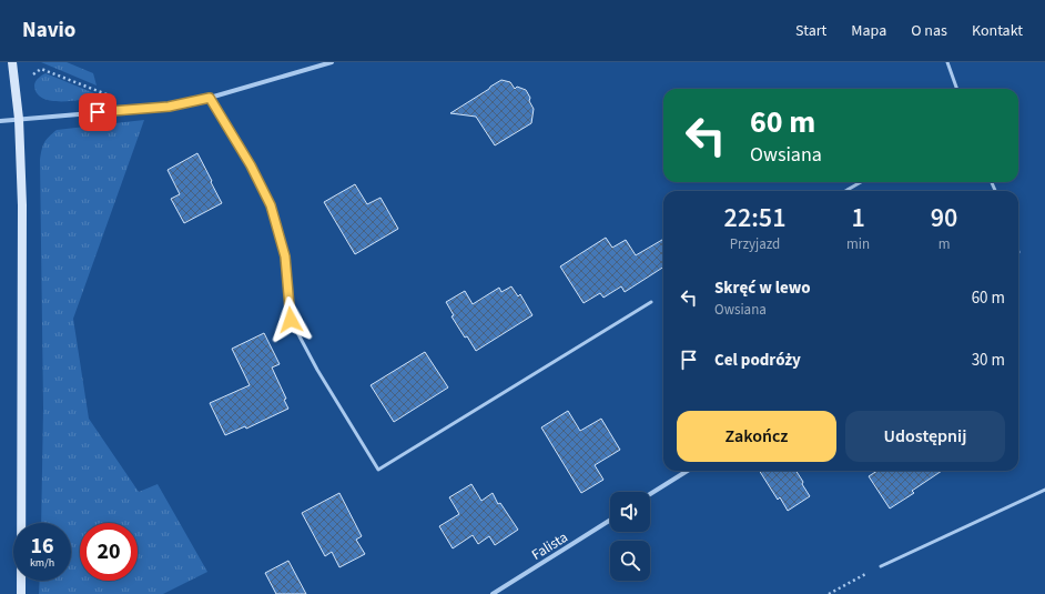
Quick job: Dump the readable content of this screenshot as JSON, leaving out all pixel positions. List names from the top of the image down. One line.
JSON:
{"streets":{"street":["Falista"]},"page":{"header":"Navio","nav":["Start","Mapa","O nas","Kontakt"],"turn":["60 m","Owsiana"],"eta":["22:51","Przyjazd","1","min","90","m"],"list":[{"name":"Skręć w lewo","note":"Owsiana","value":"60 m"},{"name":"Cel podróży","value":"30 m"}],"buttons":["Zakończ","Udostępnij"],"speed":"16 km/h","limit":"20"}}
